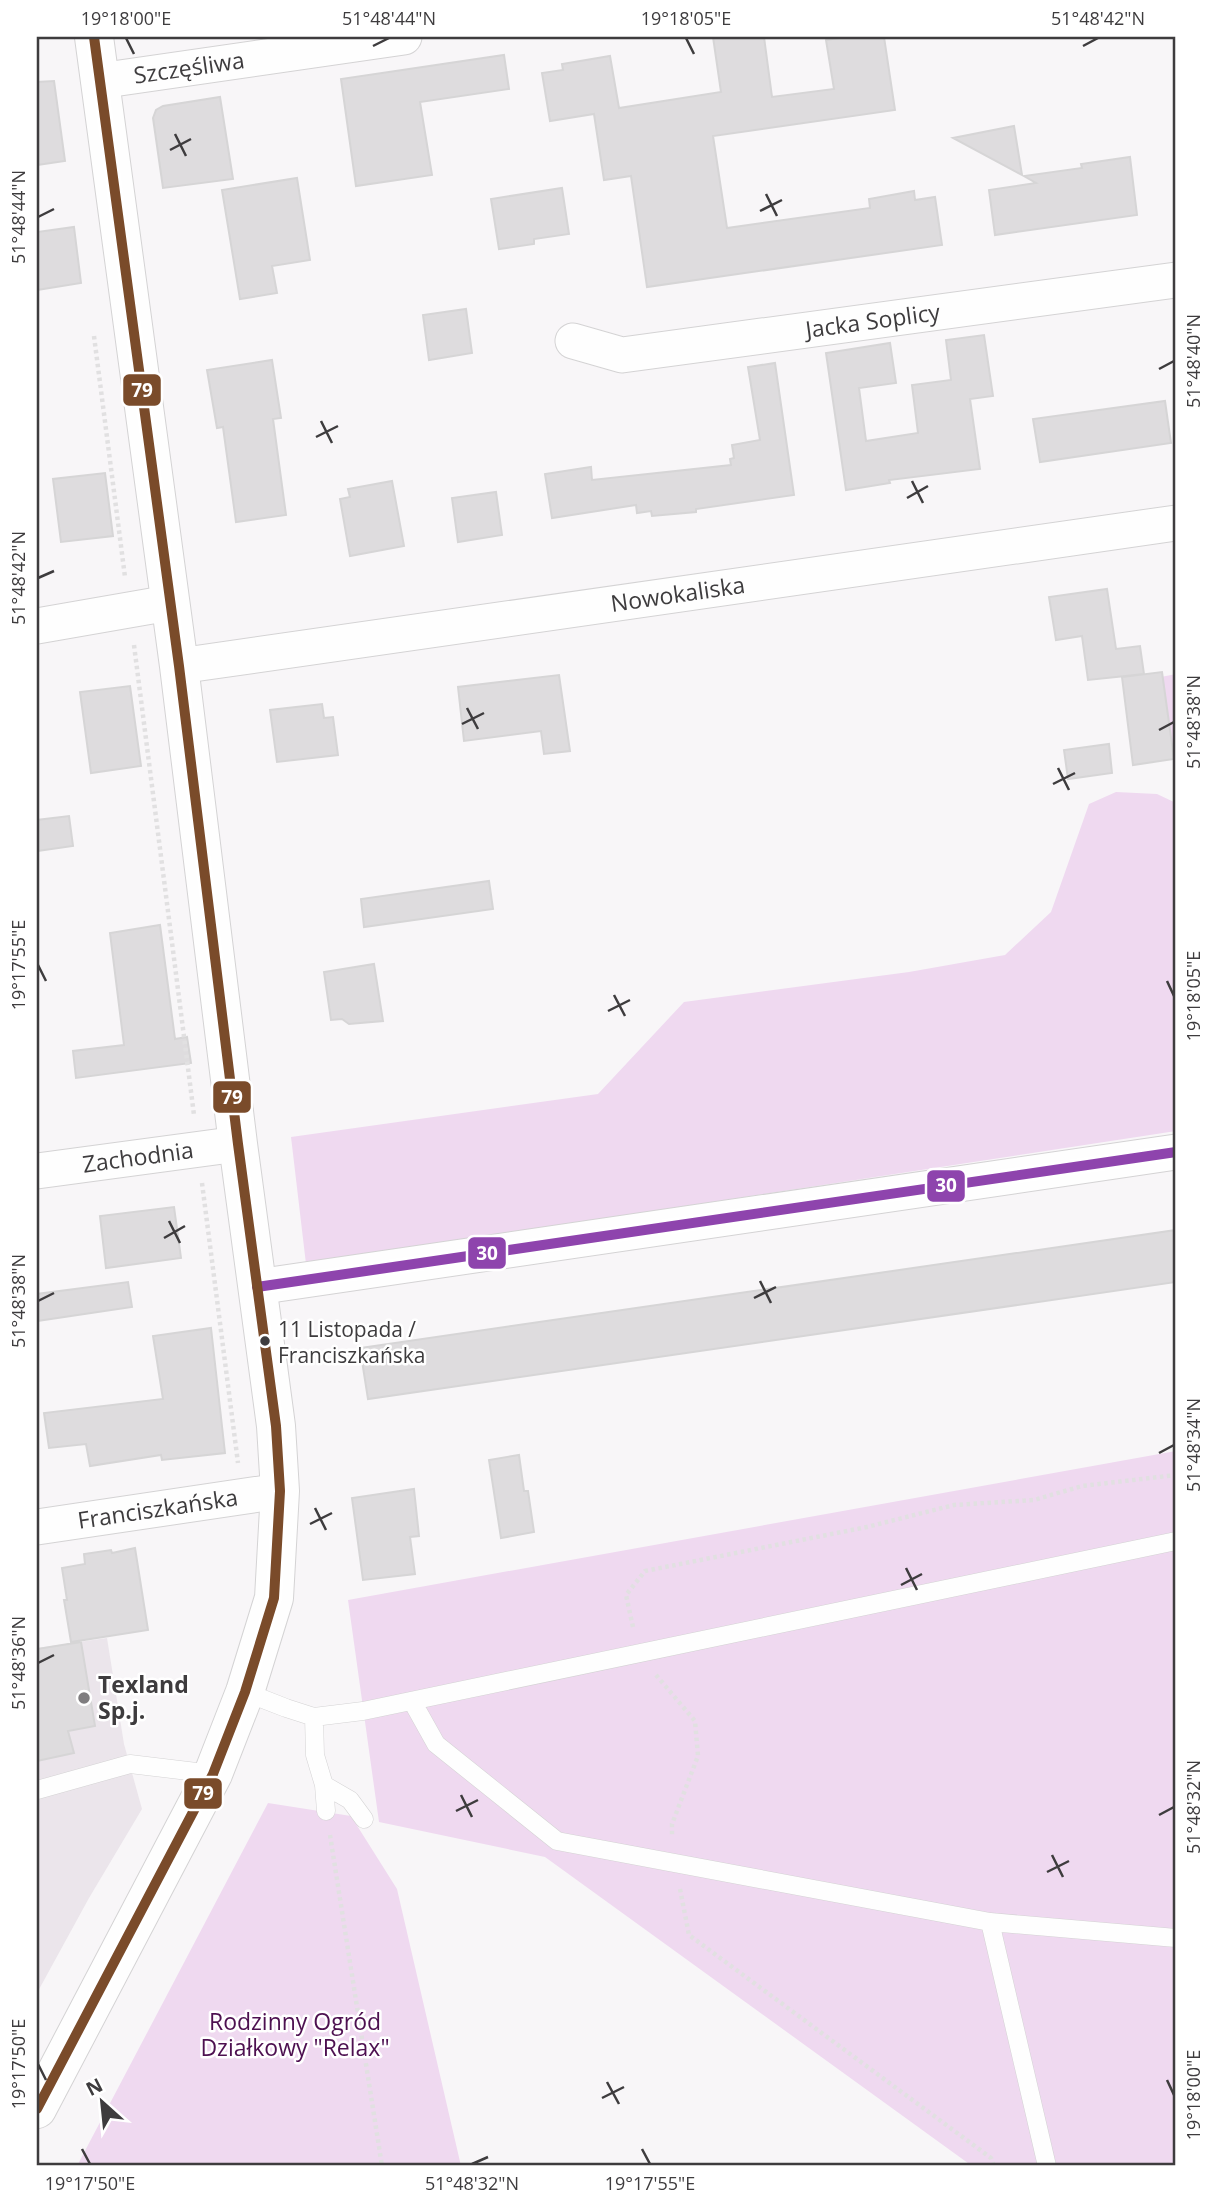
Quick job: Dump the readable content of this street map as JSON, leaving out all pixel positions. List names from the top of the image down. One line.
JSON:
{"streets":{"street":["Szczęśliwa","Jacka Soplicy","Nowokaliska","Zachodnia","Franciszkańska"]},"parks":["Rodzinny Ogród Działkowy \"Relax\""],"places":["11 Listopada / Franciszkańska","Texland Sp.j."],"lines":["transit line 79","transit line 30"],"north":"top left","coordinates":["19°18'00\"E","51°48'44\"N","19°18'05\"E","51°48'42\"N","51°48'40\"N","51°48'38\"N","19°17'55\"E","51°48'34\"N","51°48'36\"N","51°48'32\"N","19°17'50\"E"]}
